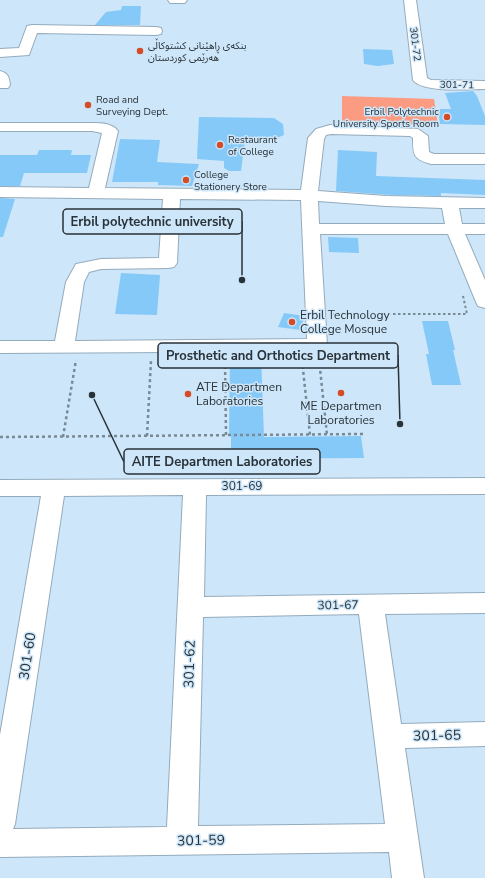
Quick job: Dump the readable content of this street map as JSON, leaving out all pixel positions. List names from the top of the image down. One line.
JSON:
{"streets":{"street":["301-72","301-71","301-69","301-67","301-60","301-62","301-65","301-59"]},"crossings":[["301-72","301-71"],["301-69","301-60"],["301-69","301-62"],["301-67","301-62"],["301-62","301-59"]],"places":["بنکەی ڕاهێنانی کشتوکاڵی هەرێمی کوردستان","Road and Surveying Dept.","Erbil Polytechnic University Sports Room","Restaurant of College","College Stationery Store","Erbil polytechnic university","Erbil Technology College Mosque","ME Departmen Laboratories","ATE Departmen Laboratories","AITE Departmen Laboratories","Prosthetic and Orthotics Department"]}
